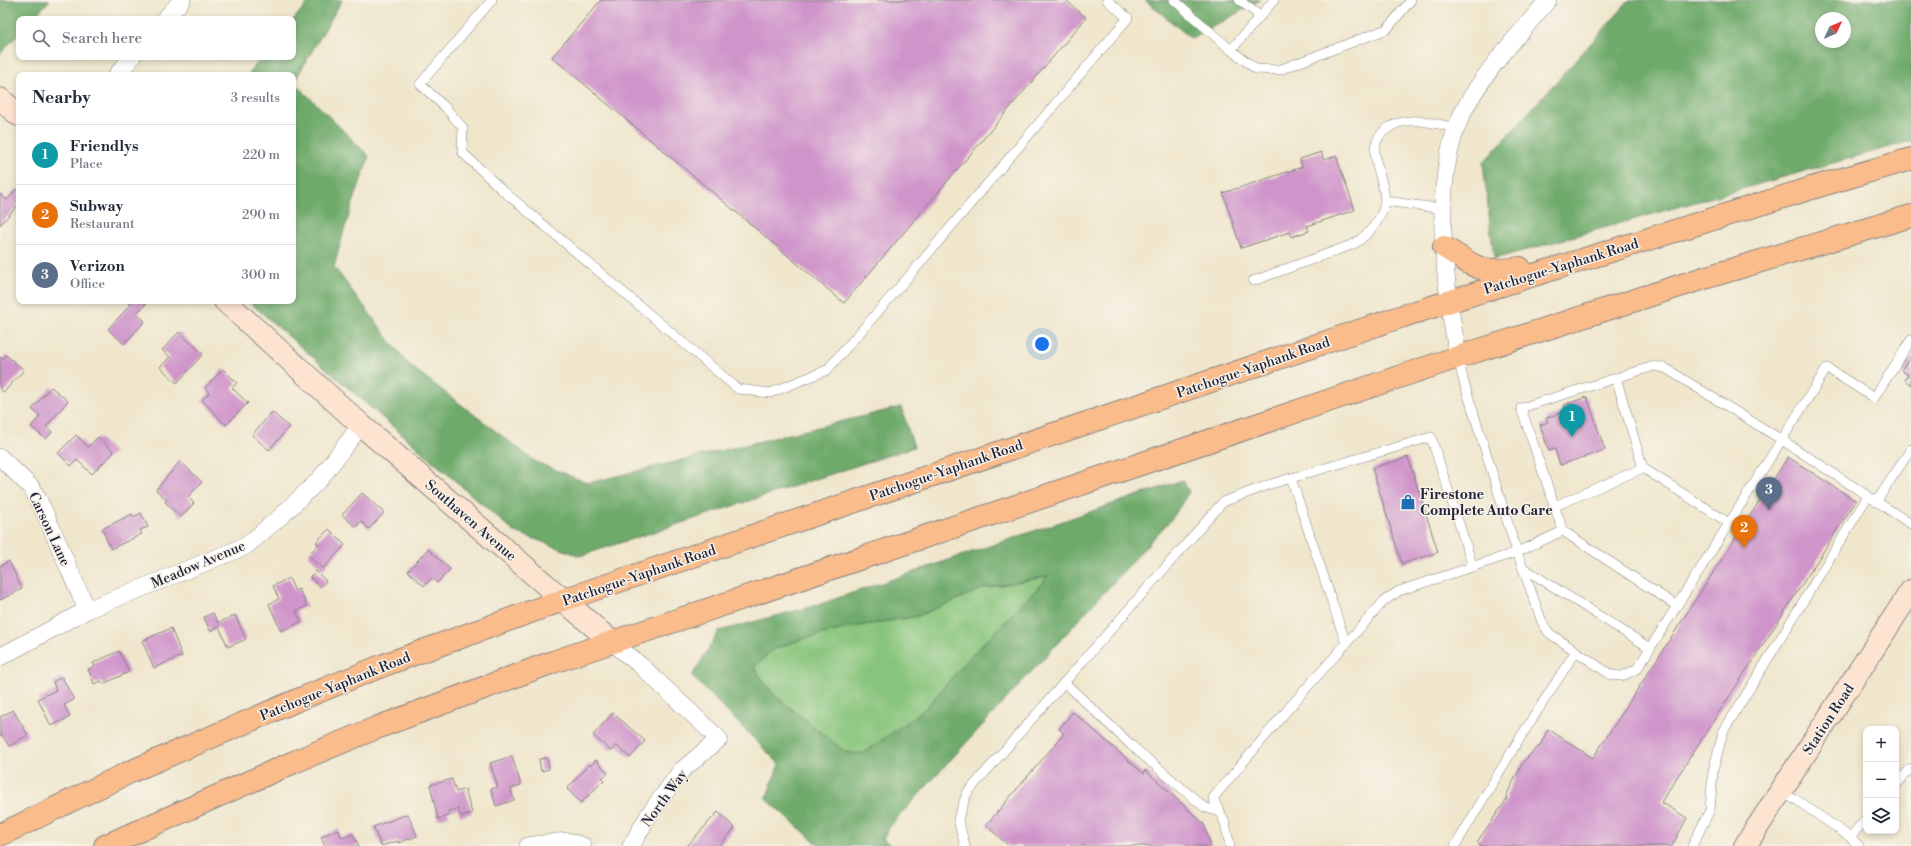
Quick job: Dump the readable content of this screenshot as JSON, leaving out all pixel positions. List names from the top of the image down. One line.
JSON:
{"streets":{"main road":["Patchogue-Yaphank Road"],"street":["Southaven Avenue","Carson Lane","Meadow Avenue","Station Road","North Way"]},"crossings":[["Patchogue-Yaphank Road","Southaven Avenue"],["Southaven Avenue","Meadow Avenue"],["Southaven Avenue","North Way"],["Carson Lane","Meadow Avenue"]],"places":{"shop":["Firestone Complete Auto Care"]},"north":"top right","page":{"search":"Search here","heading":["Nearby","3 results"],"list":[{"mark":"1","name":"Friendlys","note":"Place","value":"220 m"},{"mark":"2","name":"Subway","note":"Restaurant","value":"290 m"},{"mark":"3","name":"Verizon","note":"Office","value":"300 m"}],"pins":["1","3","2"],"map_buttons":["+","−"]}}
